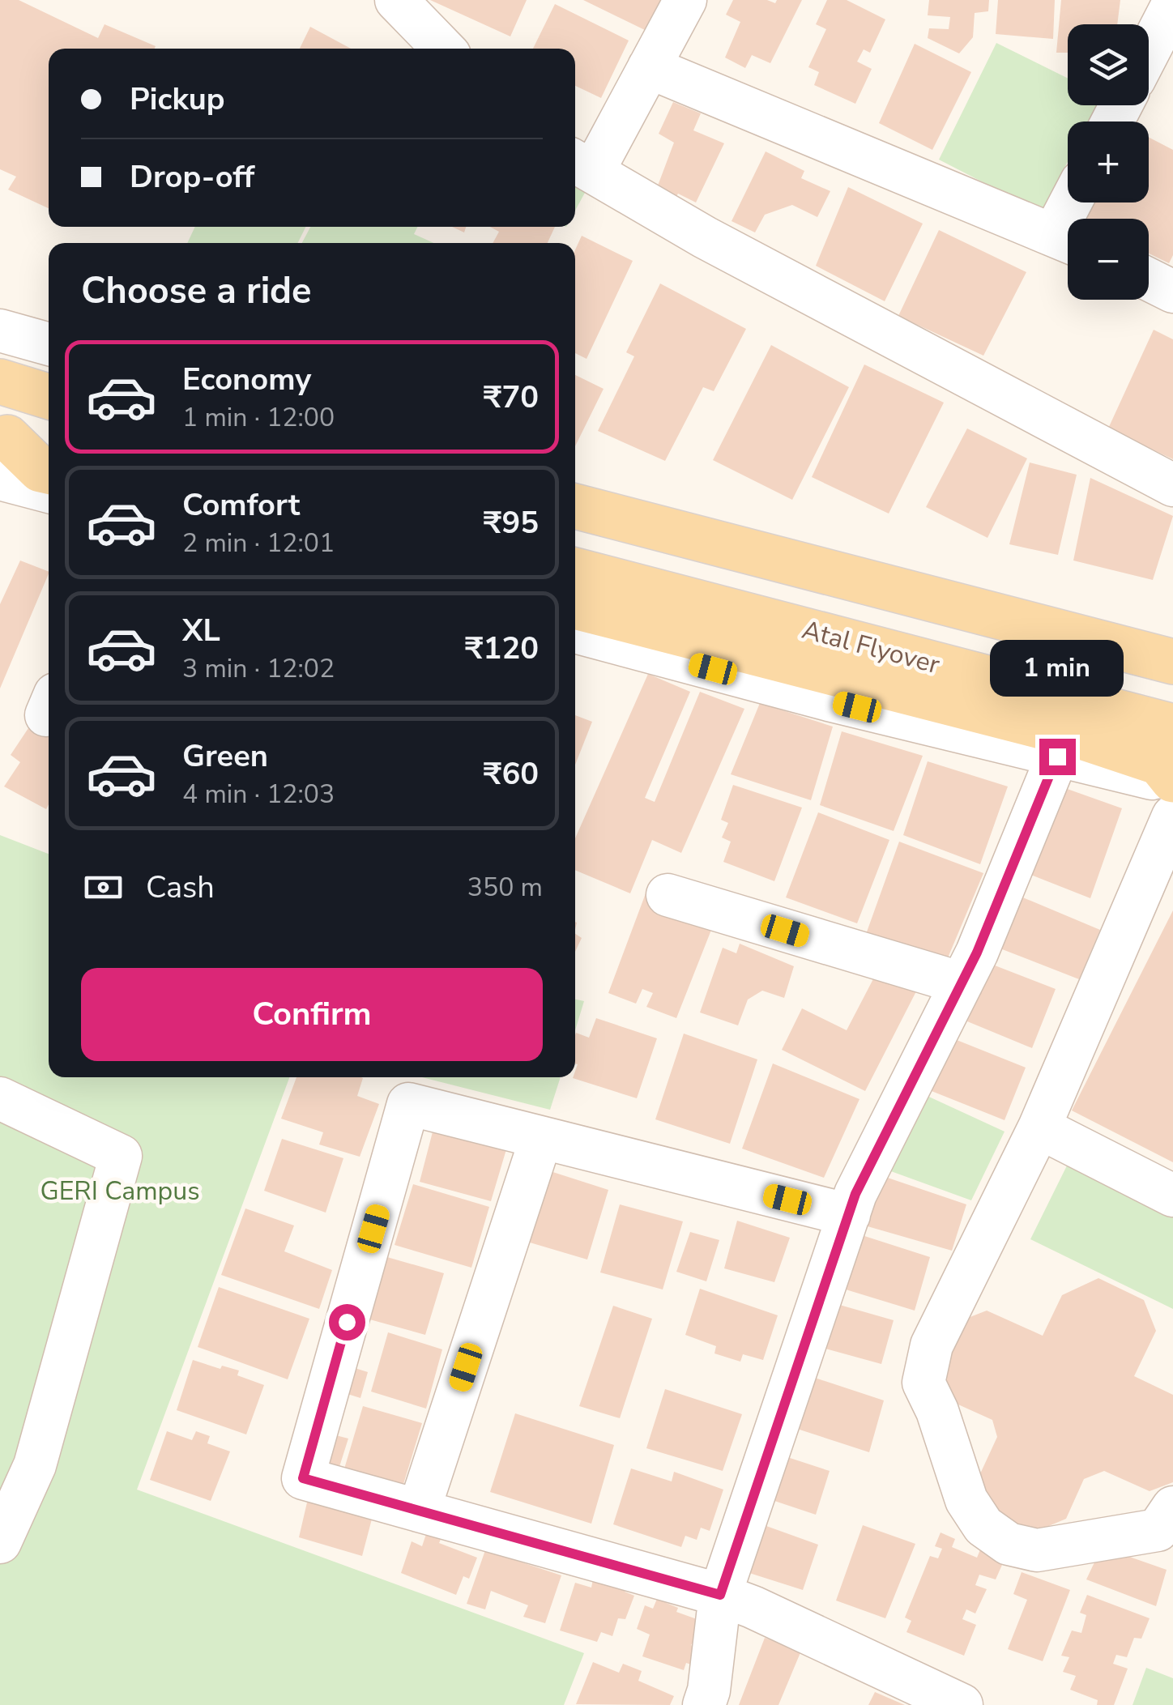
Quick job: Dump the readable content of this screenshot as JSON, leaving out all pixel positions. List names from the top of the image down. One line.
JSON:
{"streets":{"main road":["Atal Flyover"]},"parks":["GERI Campus"],"page":{"map_buttons":["+","−"],"banner":["Pickup","Drop-off"],"heading":"Choose a ride","list":[{"name":"Economy","note":"1 min · 12:00","value":"₹70"},{"name":"Comfort","note":"2 min · 12:01","value":"₹95"},{"name":"XL","note":"3 min · 12:02","value":"₹120"},{"name":"Green","note":"4 min · 12:03","value":"₹60"}],"bubble":"1 min","pay":["Cash","350 m"],"buttons":"Confirm"}}
